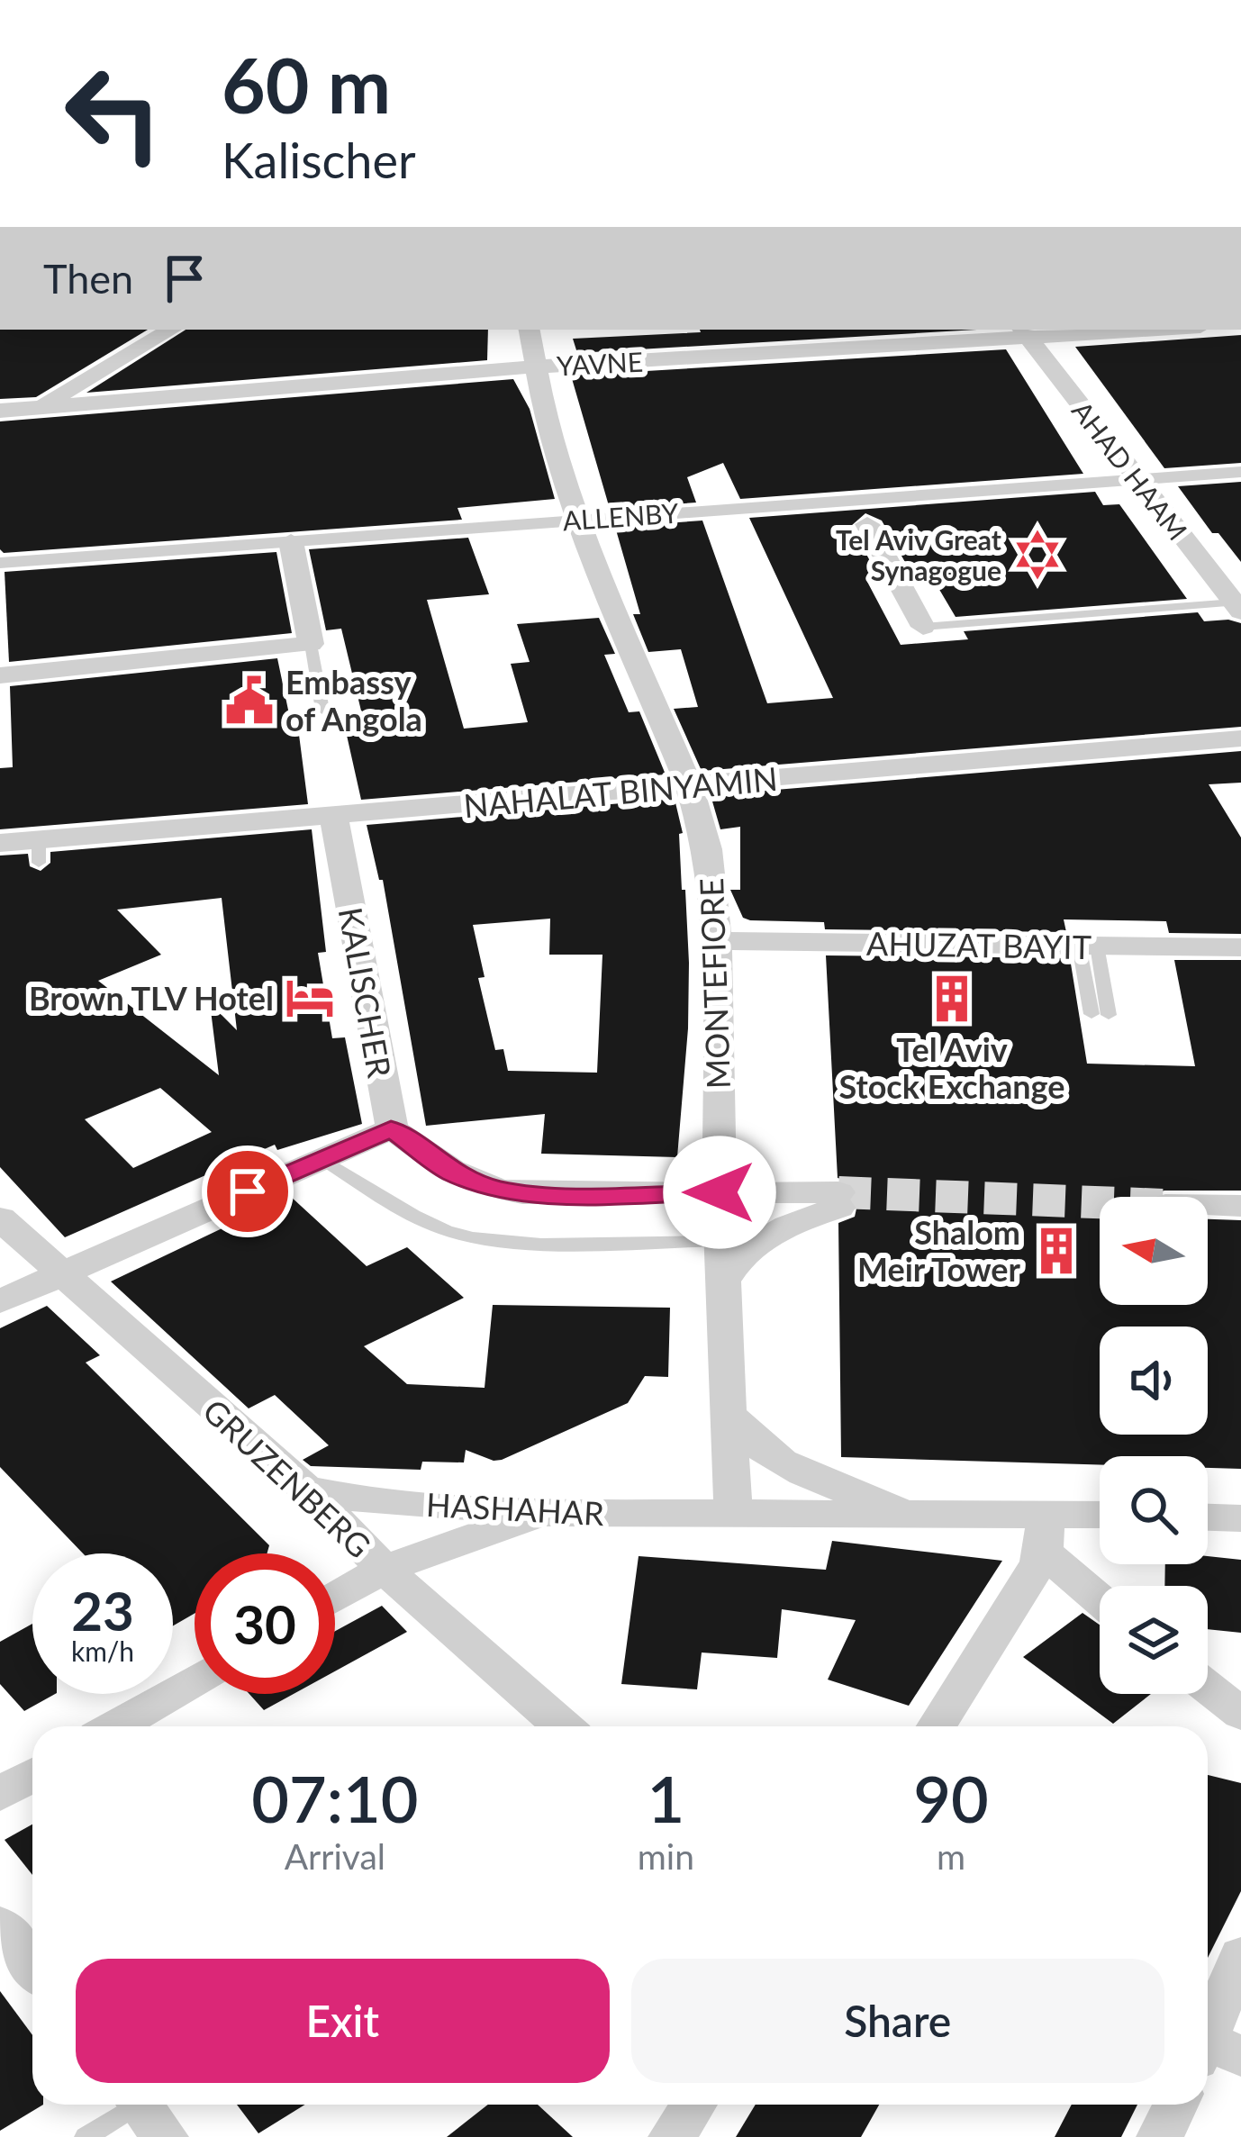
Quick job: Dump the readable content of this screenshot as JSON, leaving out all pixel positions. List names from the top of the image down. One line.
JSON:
{"streets":{"street":["YAVNE","AHAD HAAM","ALLENBY","NAHALAT BINYAMIN","AHUZAT BAYIT","MONTEFIORE","KALISCHER","GRUZENBERG","HASHAHAR"]},"crossings":[["YAVNE","AHAD HAAM"],["YAVNE","MONTEFIORE"],["AHAD HAAM","ALLENBY"],["ALLENBY","MONTEFIORE"],["NAHALAT BINYAMIN","MONTEFIORE"],["NAHALAT BINYAMIN","KALISCHER"],["AHUZAT BAYIT","MONTEFIORE"],["MONTEFIORE","HASHAHAR"],["GRUZENBERG","HASHAHAR"]],"places":{"synagogue":["Tel Aviv Great Synagogue"],"public building":["Embassy of Angola"],"hotel":["Brown TLV Hotel"],"building":["Tel Aviv Stock Exchange","Shalom Meir Tower"]},"north":"left","page":{"turn":["60 m","Kalischer"],"then":"Then","speed":"23 km/h","limit":"30","eta":["07:10","Arrival","1","min","90","m"],"buttons":["Exit","Share"]}}
